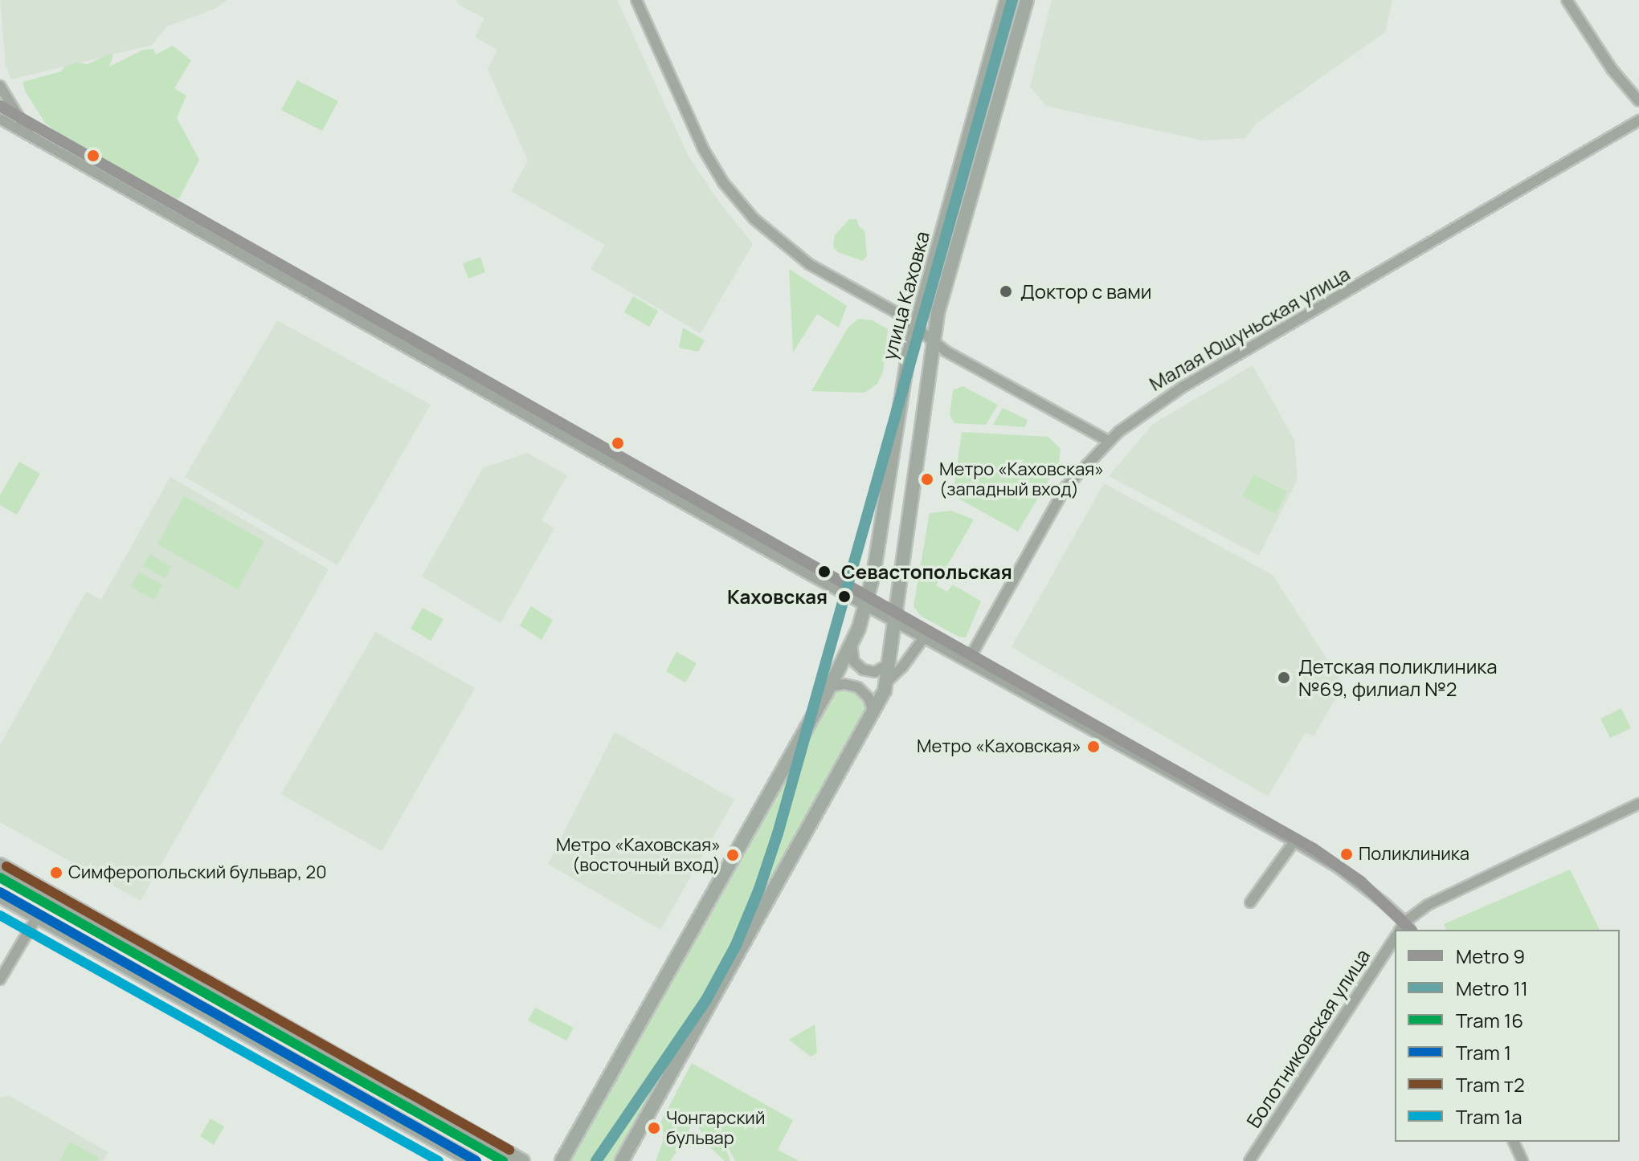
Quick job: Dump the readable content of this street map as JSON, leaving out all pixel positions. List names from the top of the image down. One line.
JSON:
{"streets":{"main road":["улица Каховка"],"street":["Малая Юшуньская улица","Болотниковская улица"]},"places":["Доктор с вами","Метро «Каховская» (западный вход)","Севастопольская","Каховская","Детская поликлиника №69, филиал №2","Метро «Каховская»","Поликлиника","Метро «Каховская» (восточный вход)","Симферопольский бульвар, 20","Чонгарский бульвар"],"lines":["metro line 11","metro line 9","tram line т2","tram line 16","tram line 1","tram line 1а"],"legend":["Metro 9","Metro 11","Tram 16","Tram 1","Tram т2","Tram 1а"]}
